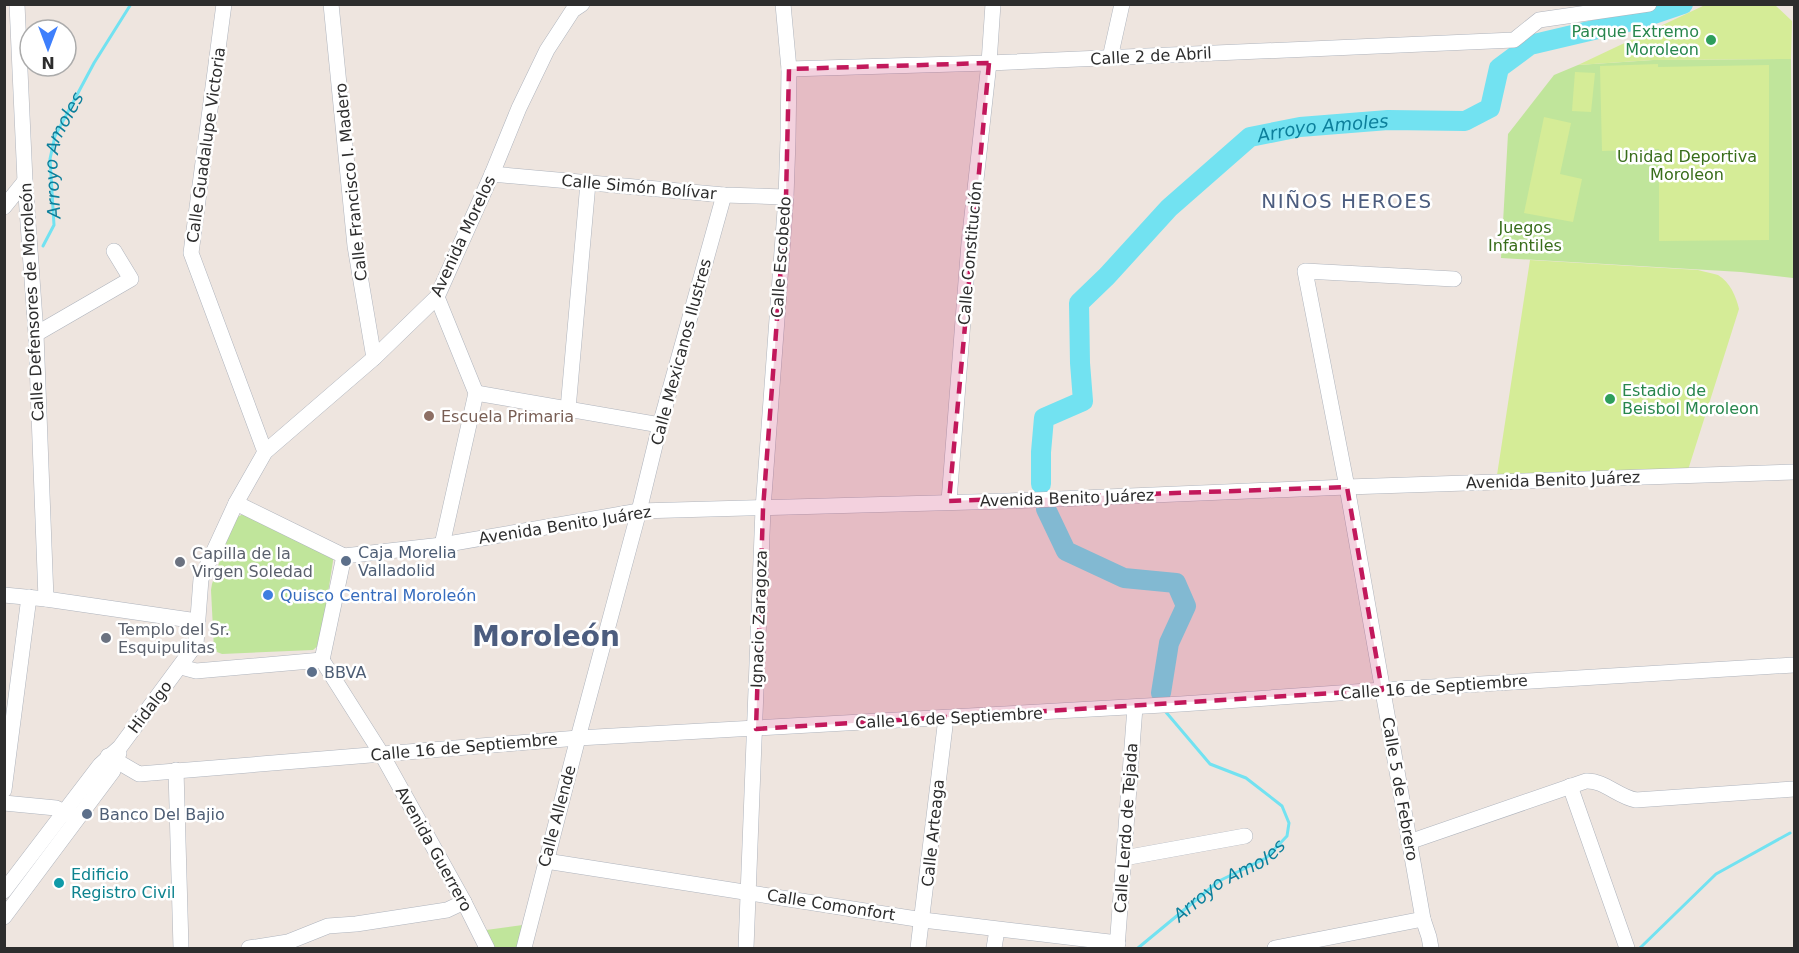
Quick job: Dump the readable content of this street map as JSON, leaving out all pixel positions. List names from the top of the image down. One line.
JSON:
{"streets":{"street":["Calle 2 de Abril","Calle Guadalupe Victoria","Calle Francisco I. Madero","Calle Simón Bolívar","Avenida Morelos","Calle Constitución","Calle Escobedo","Calle Defensores de Moroleón","Calle Mexicanos Ilustres","Avenida Benito Juárez","Ignacio Zaragoza","Calle 16 de Septiembre","Hidalgo","Calle 5 de Febrero","Calle Allende","Calle Lerdo de Tejada","Calle Arteaga","Avenida Guerrero","Calle Comonfort"]},"crossings":[["Calle 2 de Abril","Calle Constitución"],["Calle 2 de Abril","Calle Escobedo"],["Calle Guadalupe Victoria","Avenida Morelos"],["Calle Francisco I. Madero","Avenida Morelos"],["Calle Simón Bolívar","Avenida Morelos"],["Calle Simón Bolívar","Calle Escobedo"],["Calle Simón Bolívar","Calle Mexicanos Ilustres"],["Avenida Morelos","Hidalgo"],["Calle Constitución","Avenida Benito Juárez"],["Calle Escobedo","Avenida Benito Juárez"],["Calle Escobedo","Ignacio Zaragoza"],["Calle Mexicanos Ilustres","Avenida Benito Juárez"],["Calle Mexicanos Ilustres","Calle Allende"],["Avenida Benito Juárez","Ignacio Zaragoza"],["Avenida Benito Juárez","Calle 5 de Febrero"],["Avenida Benito Juárez","Calle Allende"],["Ignacio Zaragoza","Calle 16 de Septiembre"],["Ignacio Zaragoza","Calle Comonfort"],["Calle 16 de Septiembre","Hidalgo"],["Calle 16 de Septiembre","Calle 5 de Febrero"],["Calle 16 de Septiembre","Calle Allende"],["Calle 16 de Septiembre","Calle Lerdo de Tejada"],["Calle 16 de Septiembre","Calle Arteaga"],["Calle 16 de Septiembre","Avenida Guerrero"],["Calle Allende","Calle Comonfort"],["Calle Lerdo de Tejada","Calle Comonfort"],["Calle Arteaga","Calle Comonfort"]],"districts":["NIÑOS HEROES","Moroleón"],"water":["Arroyo Amoles"],"parks":["Unidad Deportiva Moroleon","Juegos Infantiles"],"places":["Parque Extremo Moroleon","Estadio de Beisbol Moroleon","Escuela Primaria","Caja Morelia Valladolid","Capilla de la Virgen Soledad","Quisco Central Moroleón","Templo del Sr. Esquipulitas","BBVA","Banco Del Bajio","Edificio Registro Civil"],"north":"bottom"}
